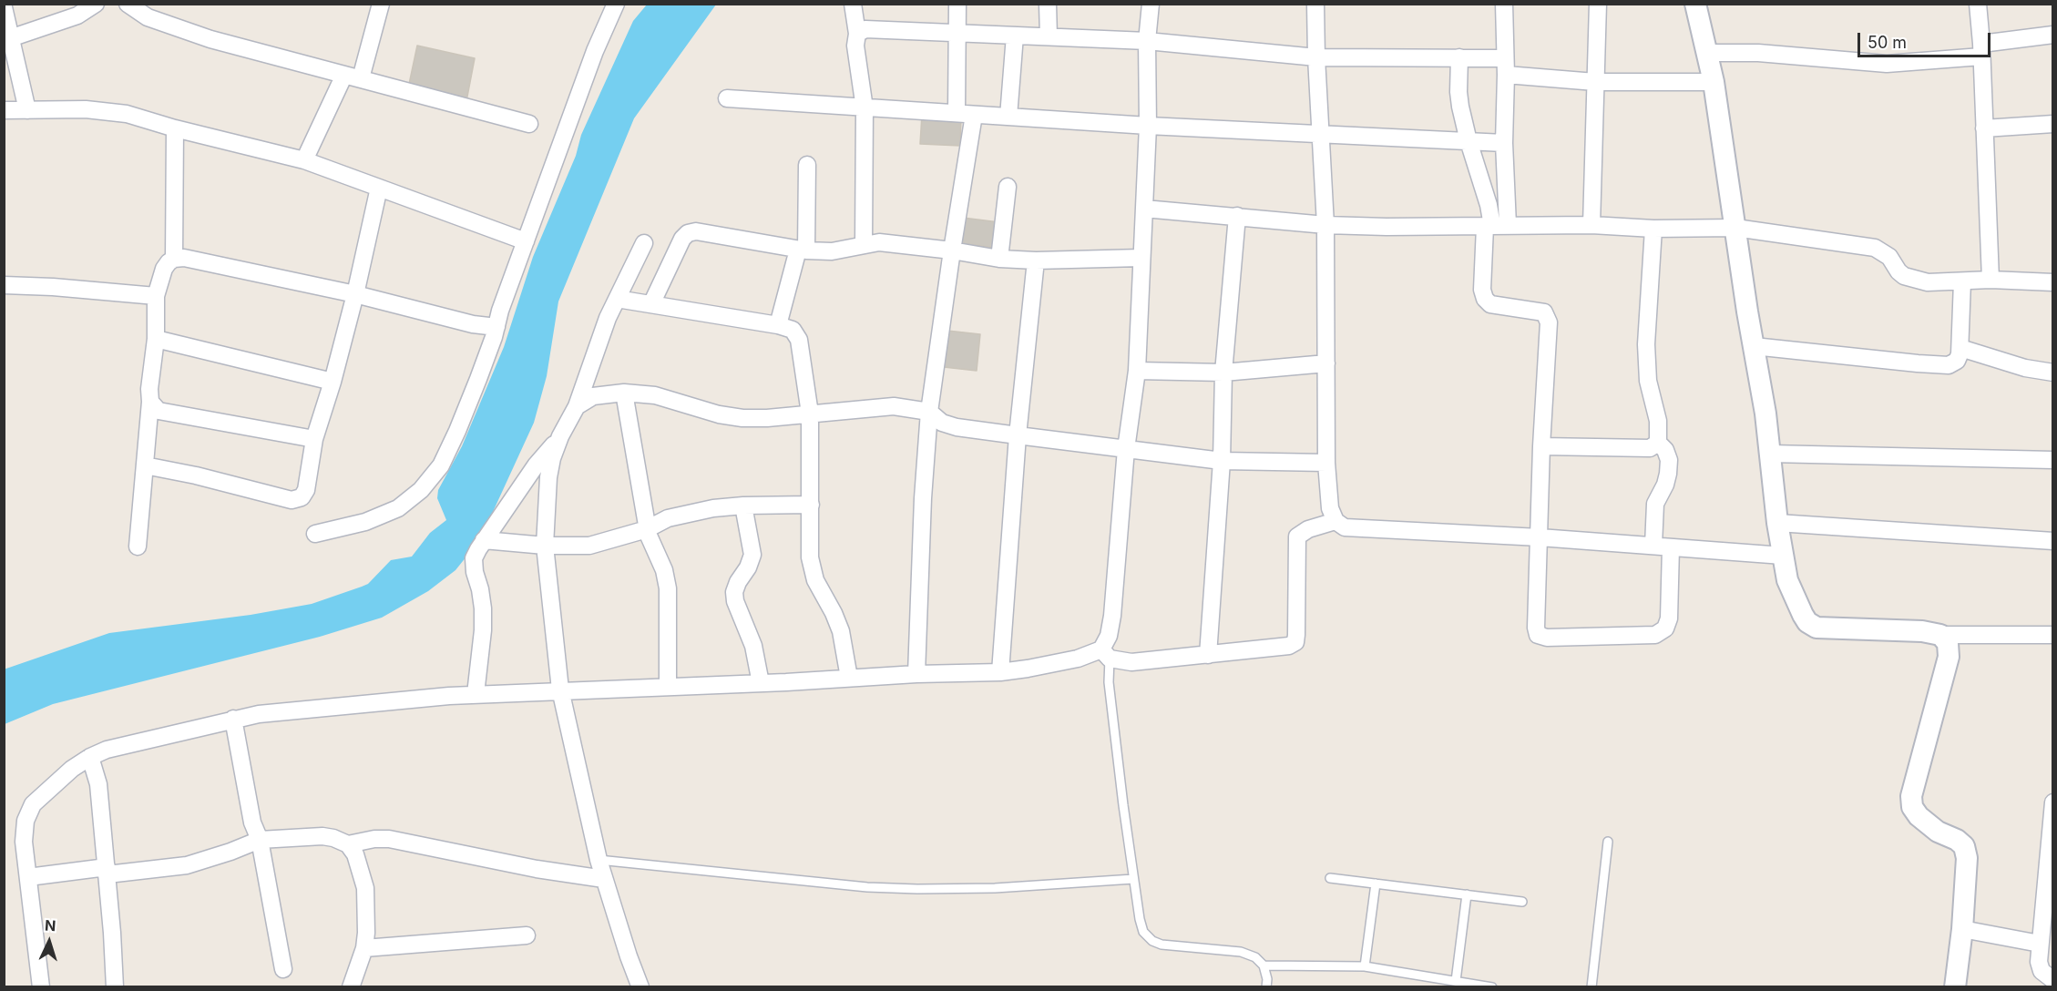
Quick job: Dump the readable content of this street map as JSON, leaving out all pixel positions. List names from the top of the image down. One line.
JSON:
{"scale_bar":"50 m","north":"top"}
